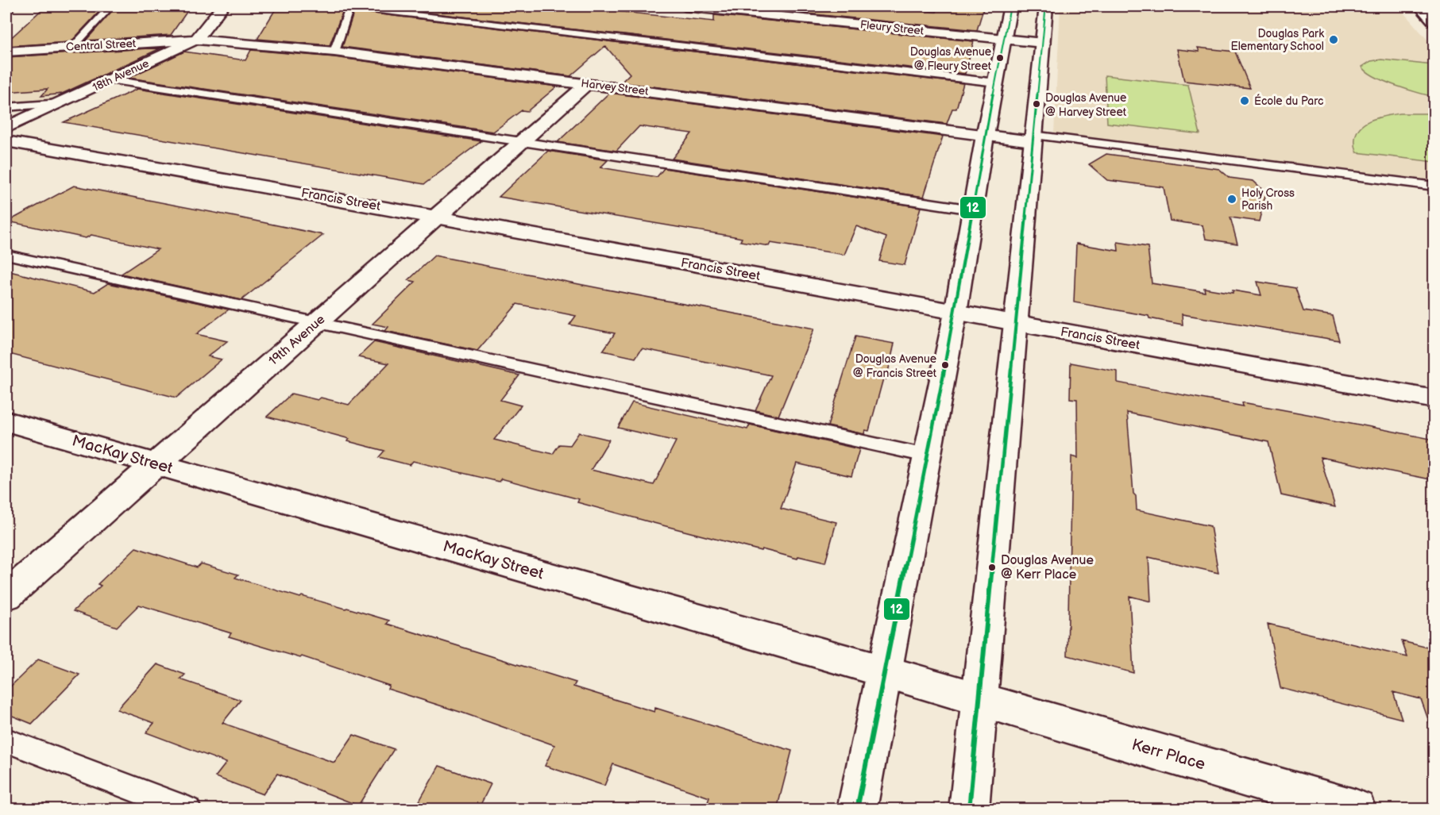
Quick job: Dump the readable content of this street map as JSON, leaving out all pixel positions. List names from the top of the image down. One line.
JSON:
{"streets":{"street":["Fleury Street","Central Street","18th Avenue","Harvey Street","Francis Street","19th Avenue","MacKay Street","Kerr Place"]},"crossings":[["Central Street","18th Avenue"],["Central Street","Harvey Street"],["18th Avenue","Harvey Street"],["Harvey Street","19th Avenue"],["Francis Street","19th Avenue"],["19th Avenue","MacKay Street"],["MacKay Street","Kerr Place"]],"places":["Douglas Park Elementary School","Douglas Avenue @ Fleury Street","École du Parc","Douglas Avenue @ Harvey Street","Holy Cross Parish","Douglas Avenue @ Francis Street","Douglas Avenue @ Kerr Place"],"lines":["transit line 12"]}
